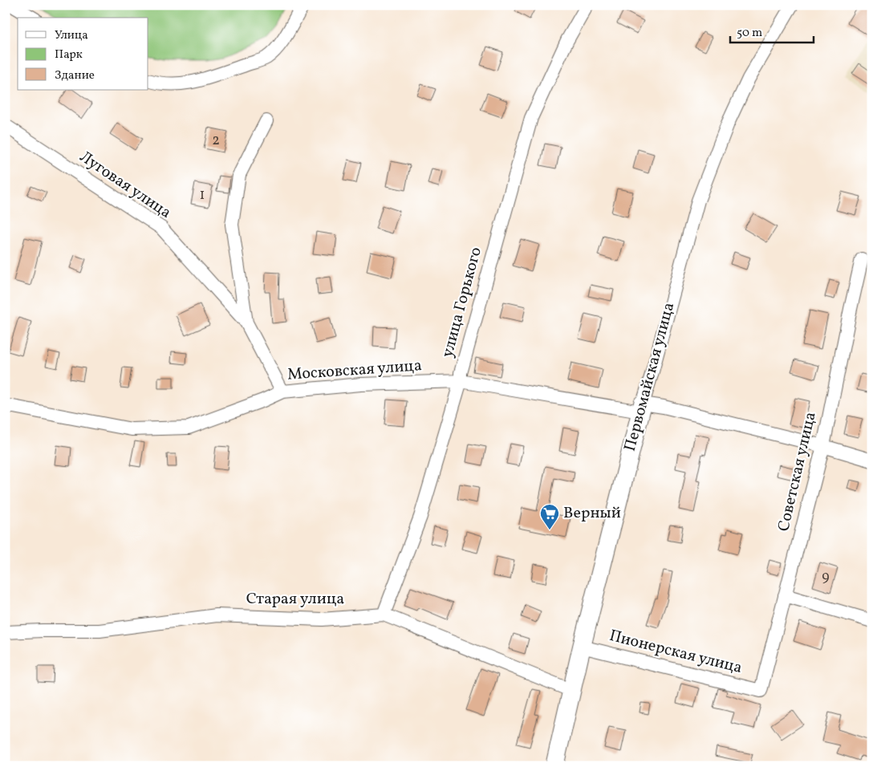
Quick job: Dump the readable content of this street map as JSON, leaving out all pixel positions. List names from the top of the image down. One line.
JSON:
{"streets":{"street":["Луговая улица","улица Горького","Московская улица","Первомайская улица","Советская улица","Старая улица","Пионерская улица"]},"crossings":[["улица Горького","Московская улица"],["улица Горького","Старая улица"],["Московская улица","Первомайская улица"],["Московская улица","Советская улица"],["Первомайская улица","Старая улица"],["Первомайская улица","Пионерская улица"],["Советская улица","Пионерская улица"]],"places":{"supermarket":["Верный"]},"house_numbers":["2","1","9"],"legend":["Улица","Парк","Здание"],"scale_bar":"50 m"}
